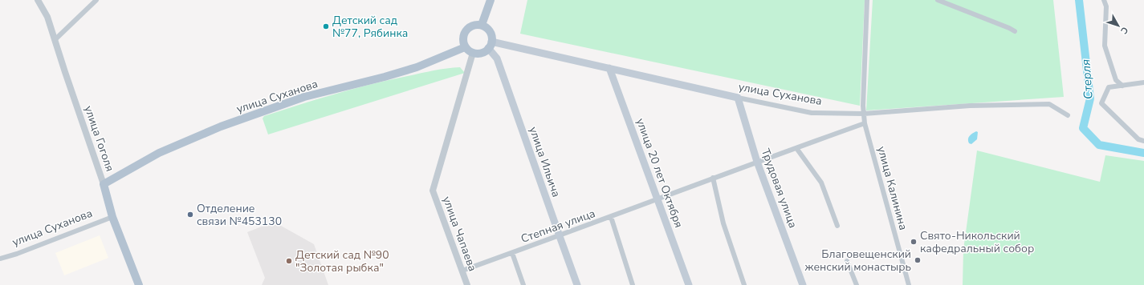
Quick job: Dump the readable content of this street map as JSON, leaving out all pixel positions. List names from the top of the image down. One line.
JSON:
{"streets":{"main road":["улица Суханова","улица Гоголя","улица Ильича","улица 20 лет Октября","Трудовая улица"],"street":["улица Калинина","Степная улица","улица Чапаева"]},"crossings":[["улица Суханова","улица Гоголя"],["улица Суханова","улица Ильича"],["улица Суханова","улица 20 лет Октября"],["улица Суханова","Трудовая улица"],["улица Суханова","улица Калинина"],["улица Суханова","улица Чапаева"],["улица Ильича","Степная улица"],["улица Ильича","улица Чапаева"],["улица 20 лет Октября","Степная улица"],["Трудовая улица","Степная улица"],["улица Калинина","Степная улица"],["Степная улица","улица Чапаева"]],"water":["Стерля"],"places":["Детский сад №77, Рябинка","Отделение связи №453130","Свято-Никольский кафедральный собор","Благовещенский женский монастырь","Детский сад №90 \"Золотая рыбка\""],"north":"bottom right"}
